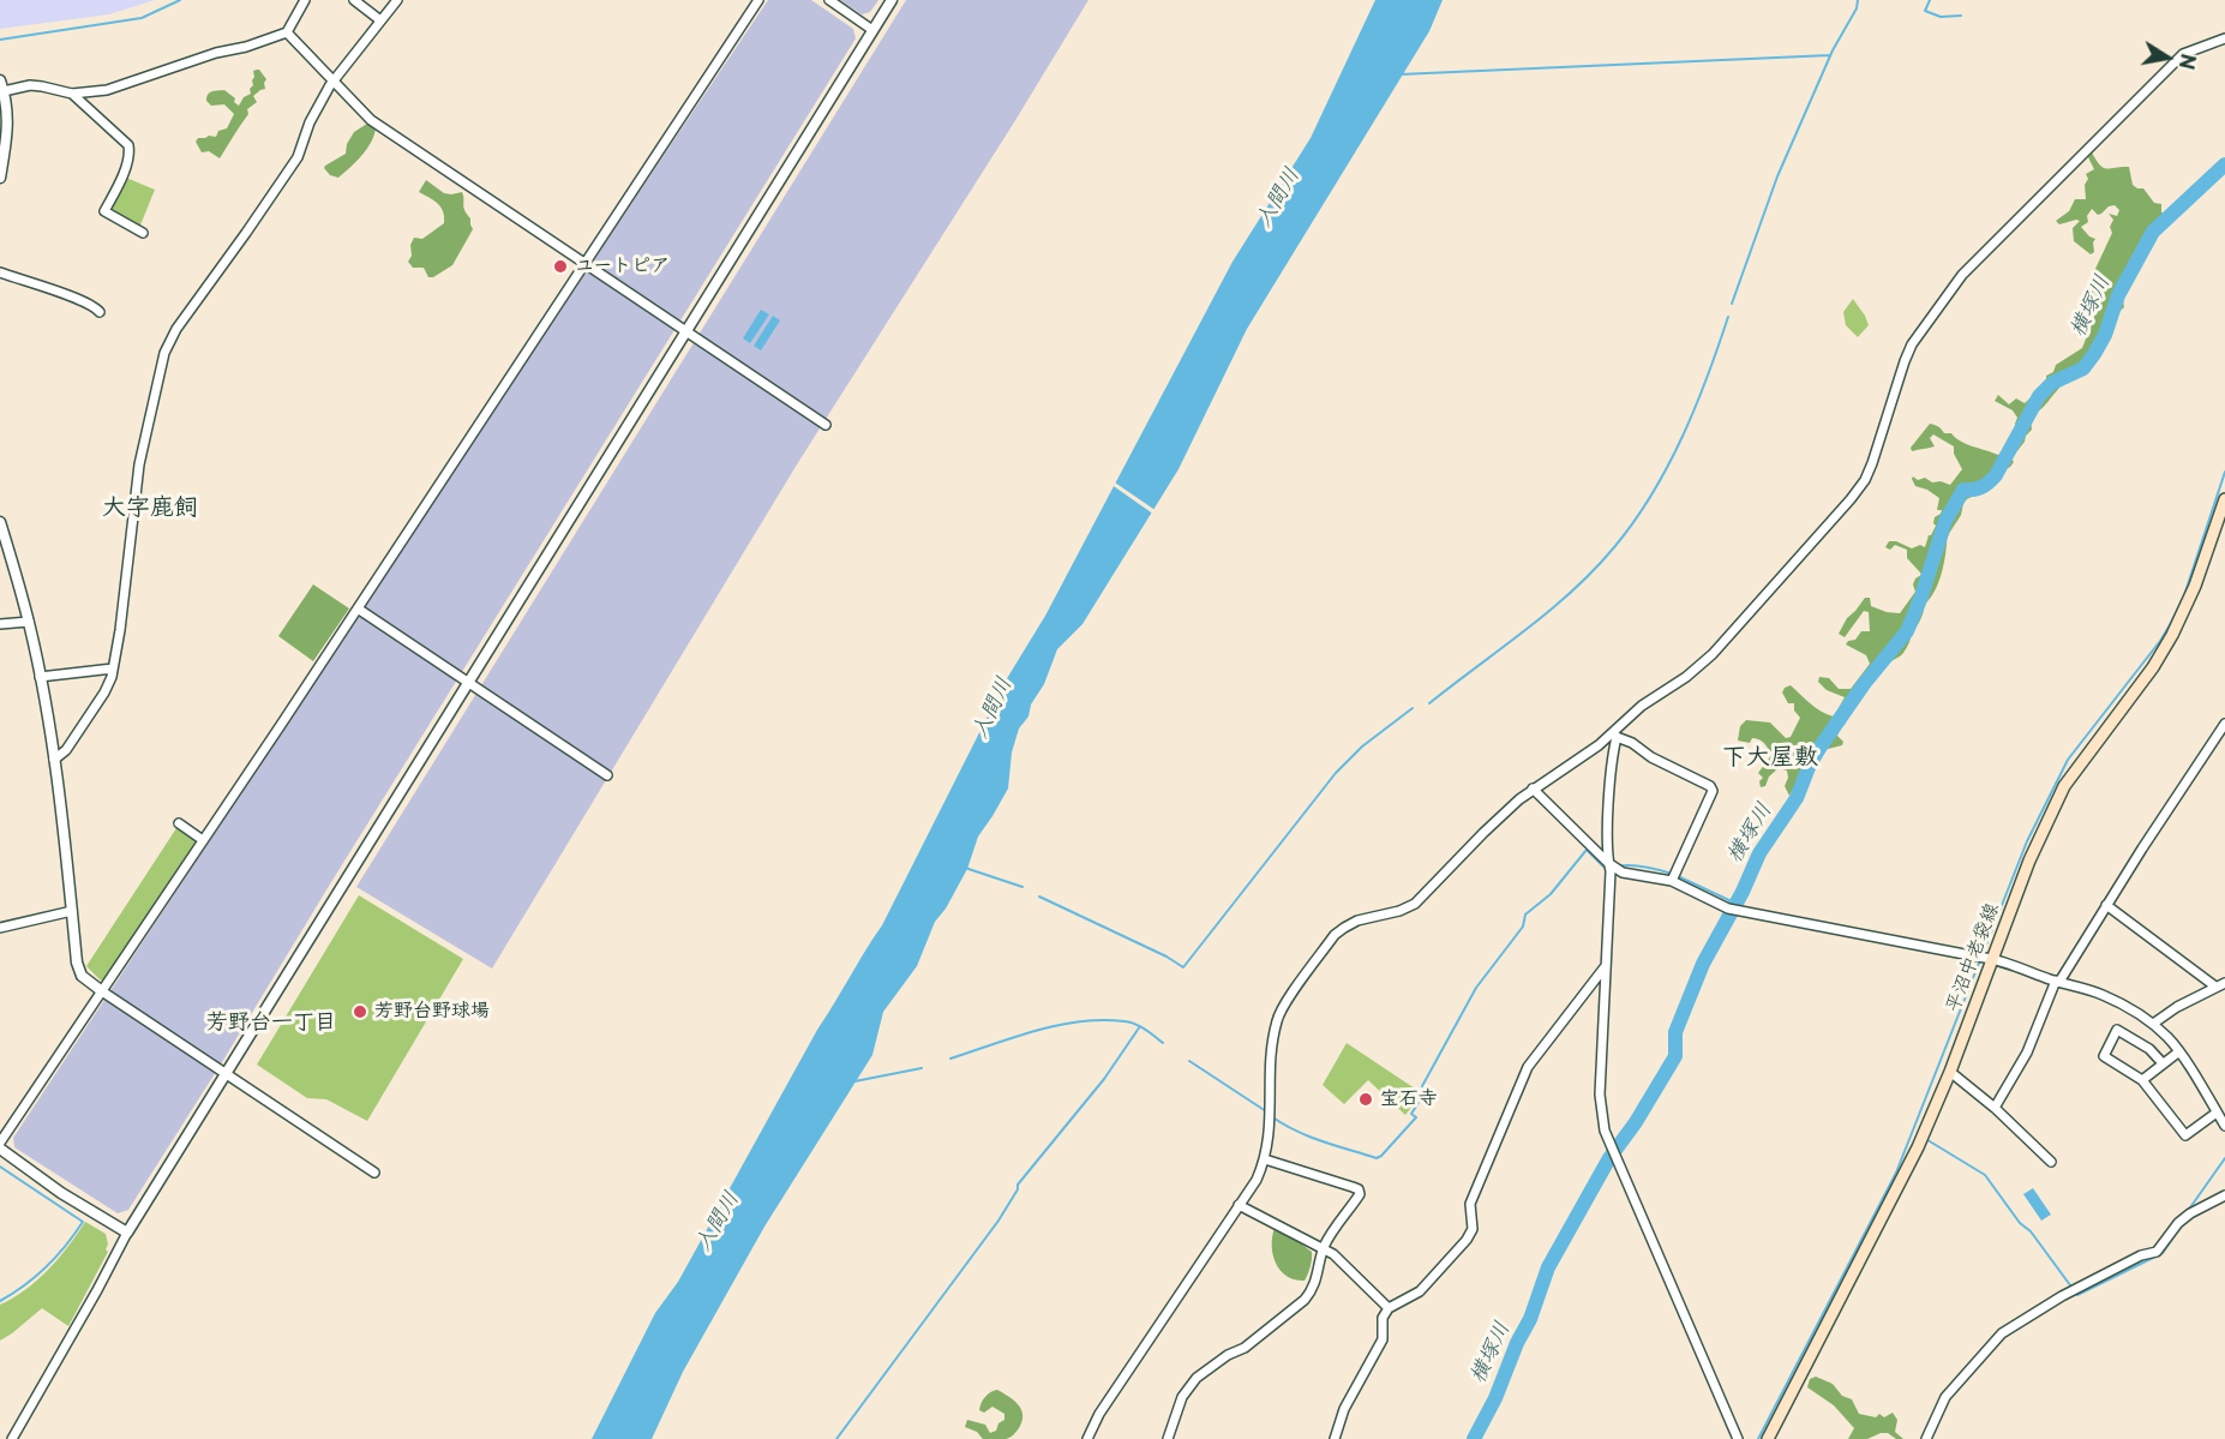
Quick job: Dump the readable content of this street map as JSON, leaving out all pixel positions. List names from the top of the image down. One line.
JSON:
{"streets":{"main road":["平沼中老袋線"]},"districts":["大字鹿飼","下大屋敷","芳野台一丁目"],"water":["入間川","横塚川"],"places":["ユートピア","芳野台野球場","宝石寺"],"north":"right"}
